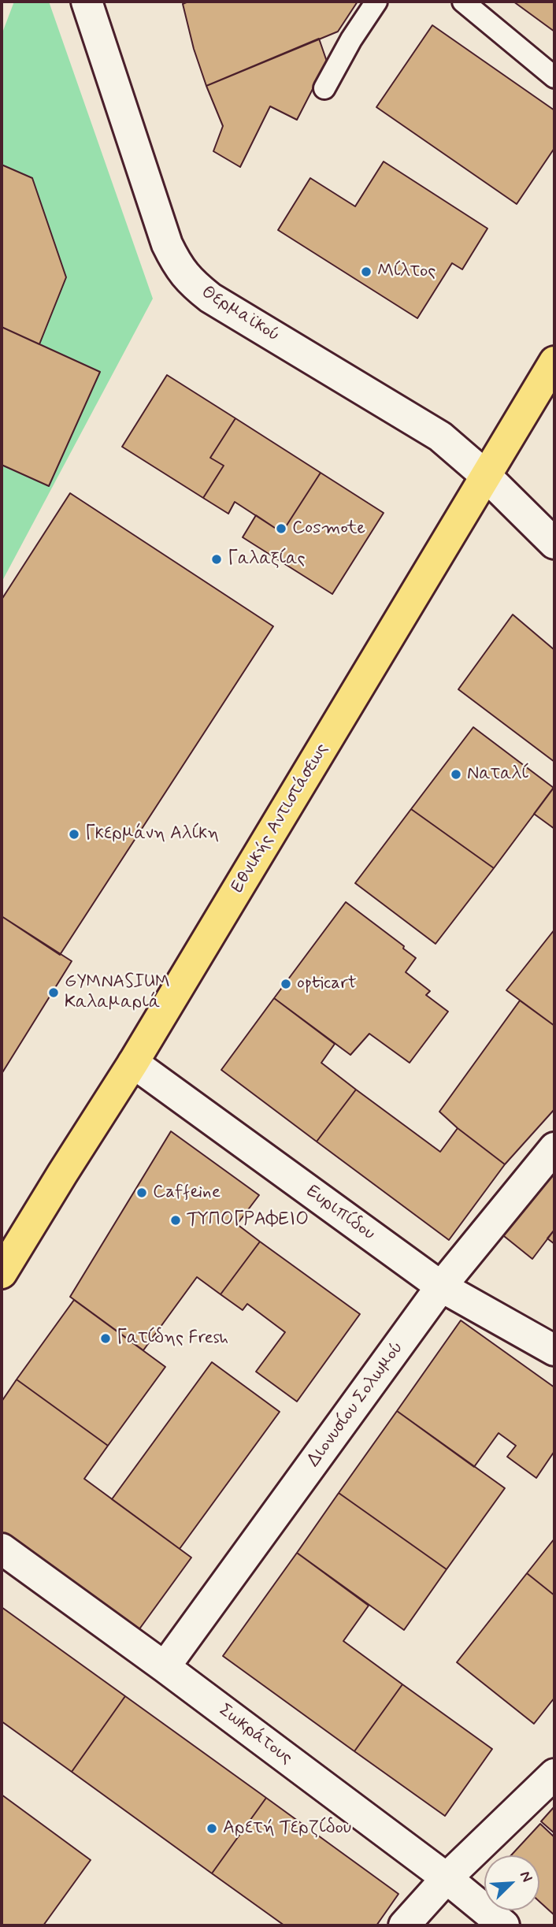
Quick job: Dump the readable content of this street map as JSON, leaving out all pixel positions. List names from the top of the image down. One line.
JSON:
{"streets":{"main road":["Εθνικής Αντιστάσεως"],"street":["Θερμαϊκού","Ευριπίδου","Διονυσίου Σολωμού","Σωκράτους"]},"crossings":[["Θερμαϊκού","Εθνικής Αντιστάσεως"],["Εθνικής Αντιστάσεως","Ευριπίδου"],["Ευριπίδου","Διονυσίου Σολωμού"],["Διονυσίου Σολωμού","Σωκράτους"]],"places":["Μίλτος","Cosmote","Γαλαξίας","Ναταλί","Γκερμάνη Αλίκη","opticart","GYMNASIUM Καλαμαριά","Caffeine","ΤΥΠΟΓΡΑΦΕΙΟ","Γατίδης Fresh","Αρετή Τερζίδου"],"north":"top right"}
